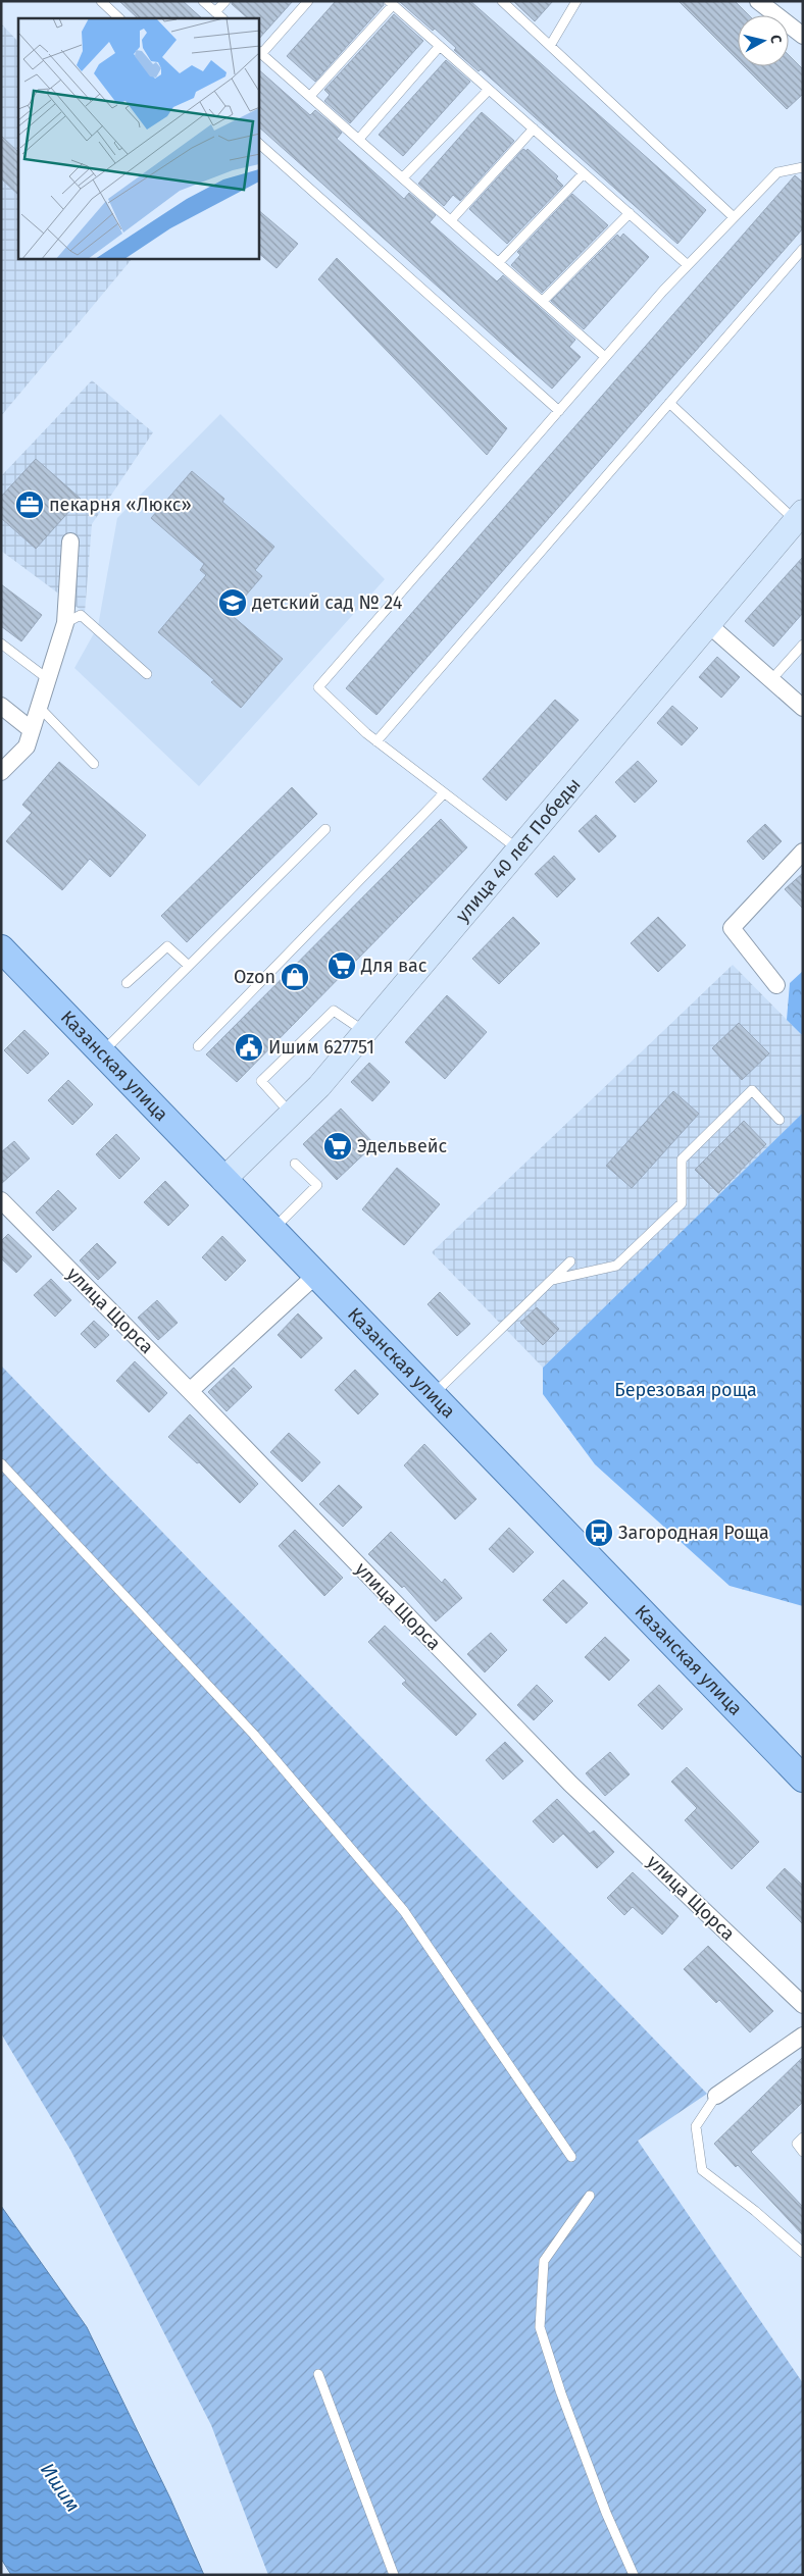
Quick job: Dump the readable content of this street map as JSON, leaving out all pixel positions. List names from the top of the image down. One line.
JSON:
{"streets":{"main road":["Казанская улица"],"street":["улица 40 лет Победы","улица Щорса"]},"crossings":[["улица 40 лет Победы","Казанская улица"]],"water":["Ишим"],"parks":["Березовая роща"],"places":{"office":["пекарня «Люкс»"],"school or university":["детский сад № 24"],"supermarket":["Для вас","Эдельвейс"],"shop":["Ozon"],"public building":["Ишим 627751"],"bus stop":["Загородная Роща"]},"north":"right"}
